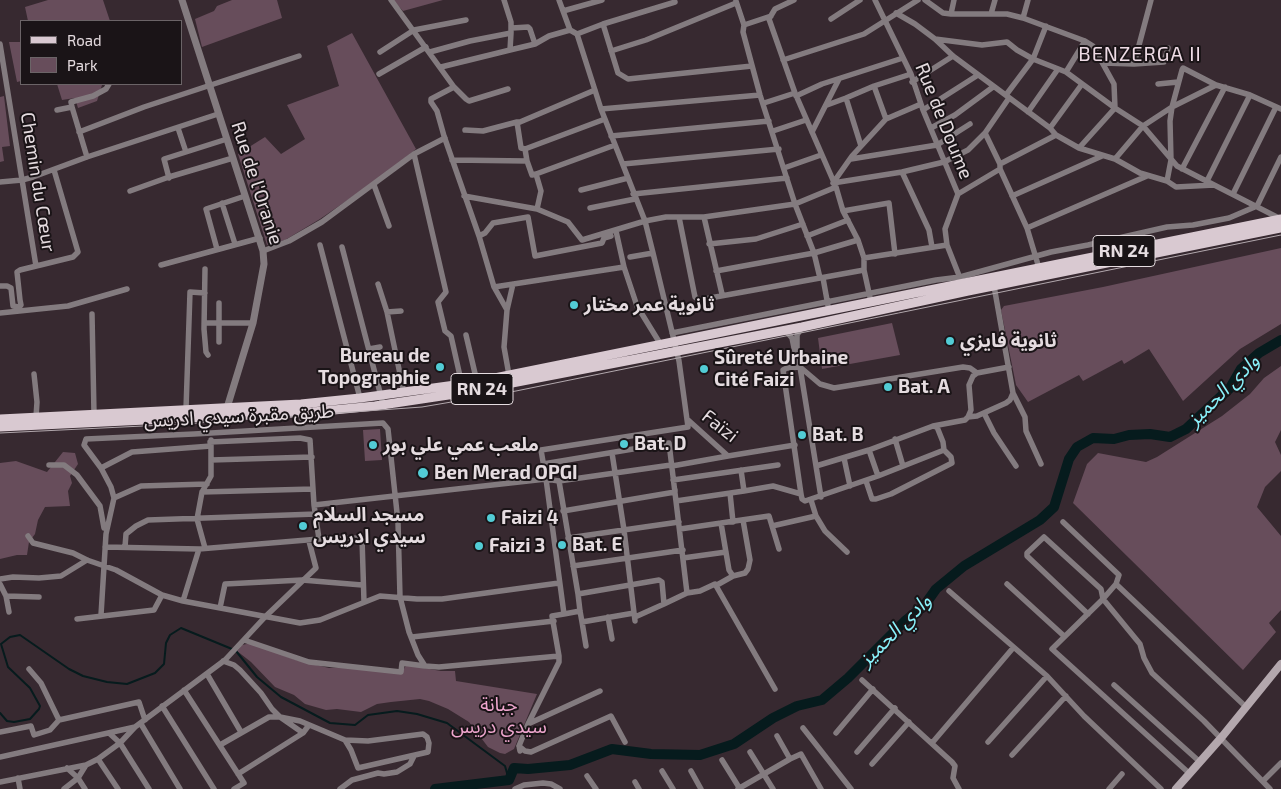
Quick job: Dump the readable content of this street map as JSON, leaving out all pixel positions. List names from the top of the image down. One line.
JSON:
{"streets":{"main road":["RN 24"],"street":["Rue de Doume","Chemin du Cœur","Rue de l'Oranie","طريق مقبرة سيدي ادريس","Faïzi"]},"crossings":[["Rue de Doume","RN 24"],["Rue de l'Oranie","RN 24"]],"districts":["BENZERGA II"],"water":["وادي الحميز"],"parks":["جبانة سيدي دريس"],"places":["ثانوية عمر مختار","ثانوية فايزي","Bureau de Topographie","Sûreté Urbaine Cité Faizi","Bat. A","Bat. B","Bat. D","ملعب عمي علي بور","Ben Merad OPGI","Faizi 4","مسجد السلام سيدي ادريس","Bat. E","Faizi 3"],"legend":["Road","Park"]}
